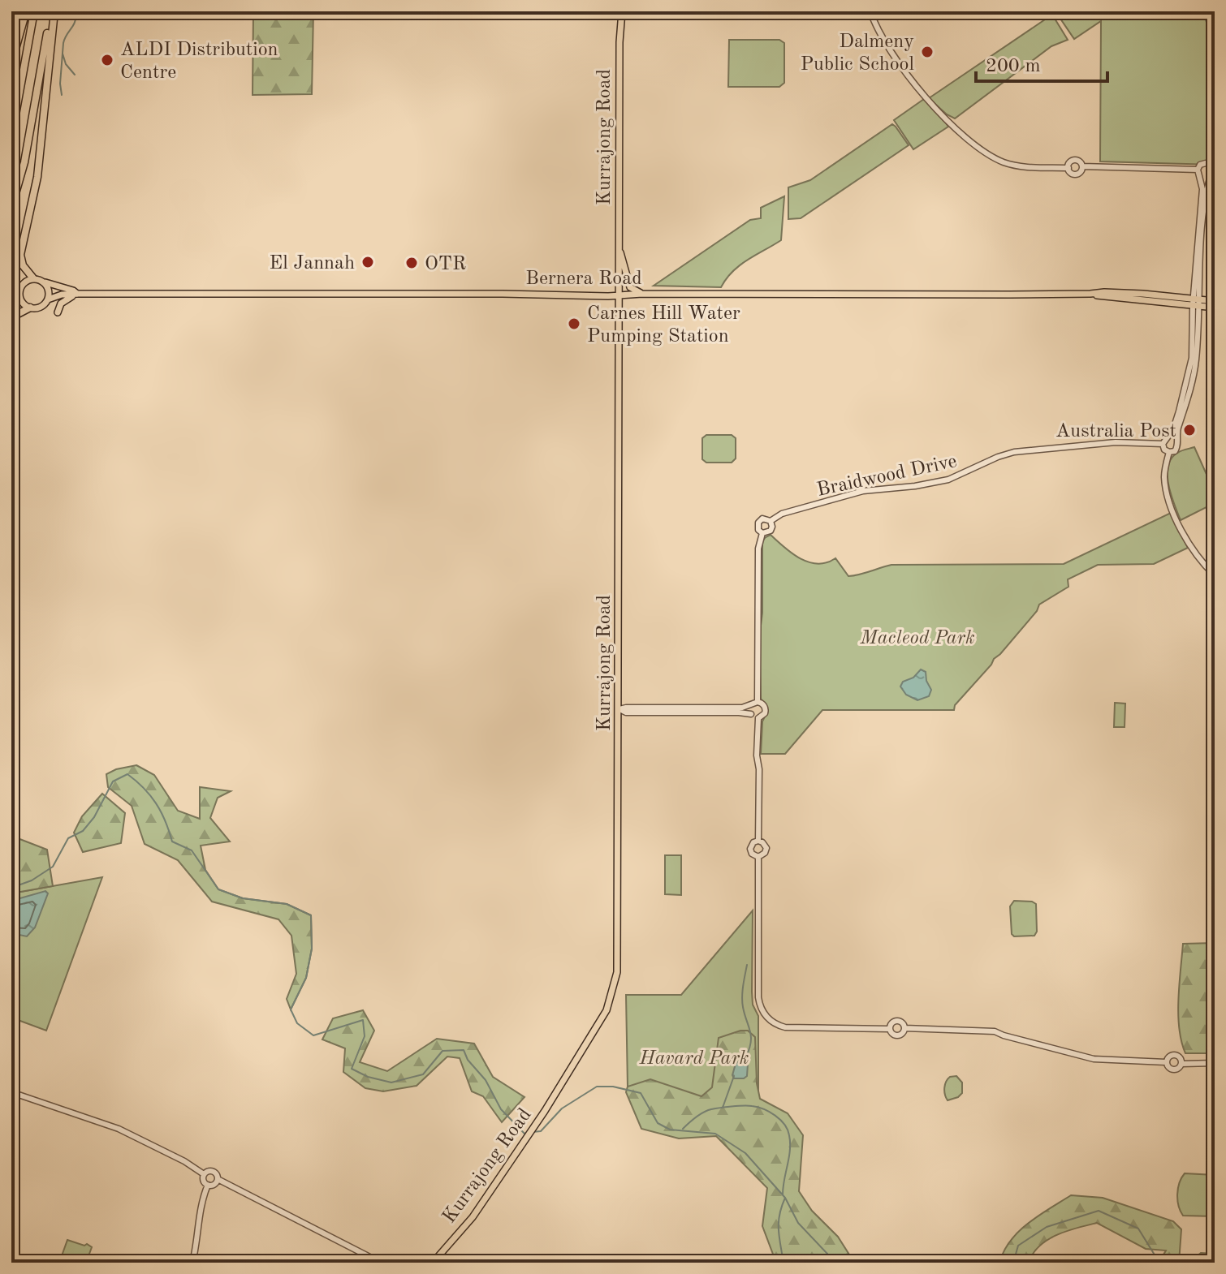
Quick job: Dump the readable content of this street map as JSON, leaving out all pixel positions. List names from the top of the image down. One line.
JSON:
{"streets":{"main road":["Kurrajong Road","Bernera Road"],"street":["Braidwood Drive"]},"crossings":[["Kurrajong Road","Bernera Road"]],"parks":["Macleod Park","Havard Park"],"places":["Dalmeny Public School","ALDI Distribution Centre","El Jannah","OTR","Carnes Hill Water Pumping Station","Australia Post"],"scale_bar":"200 m"}
